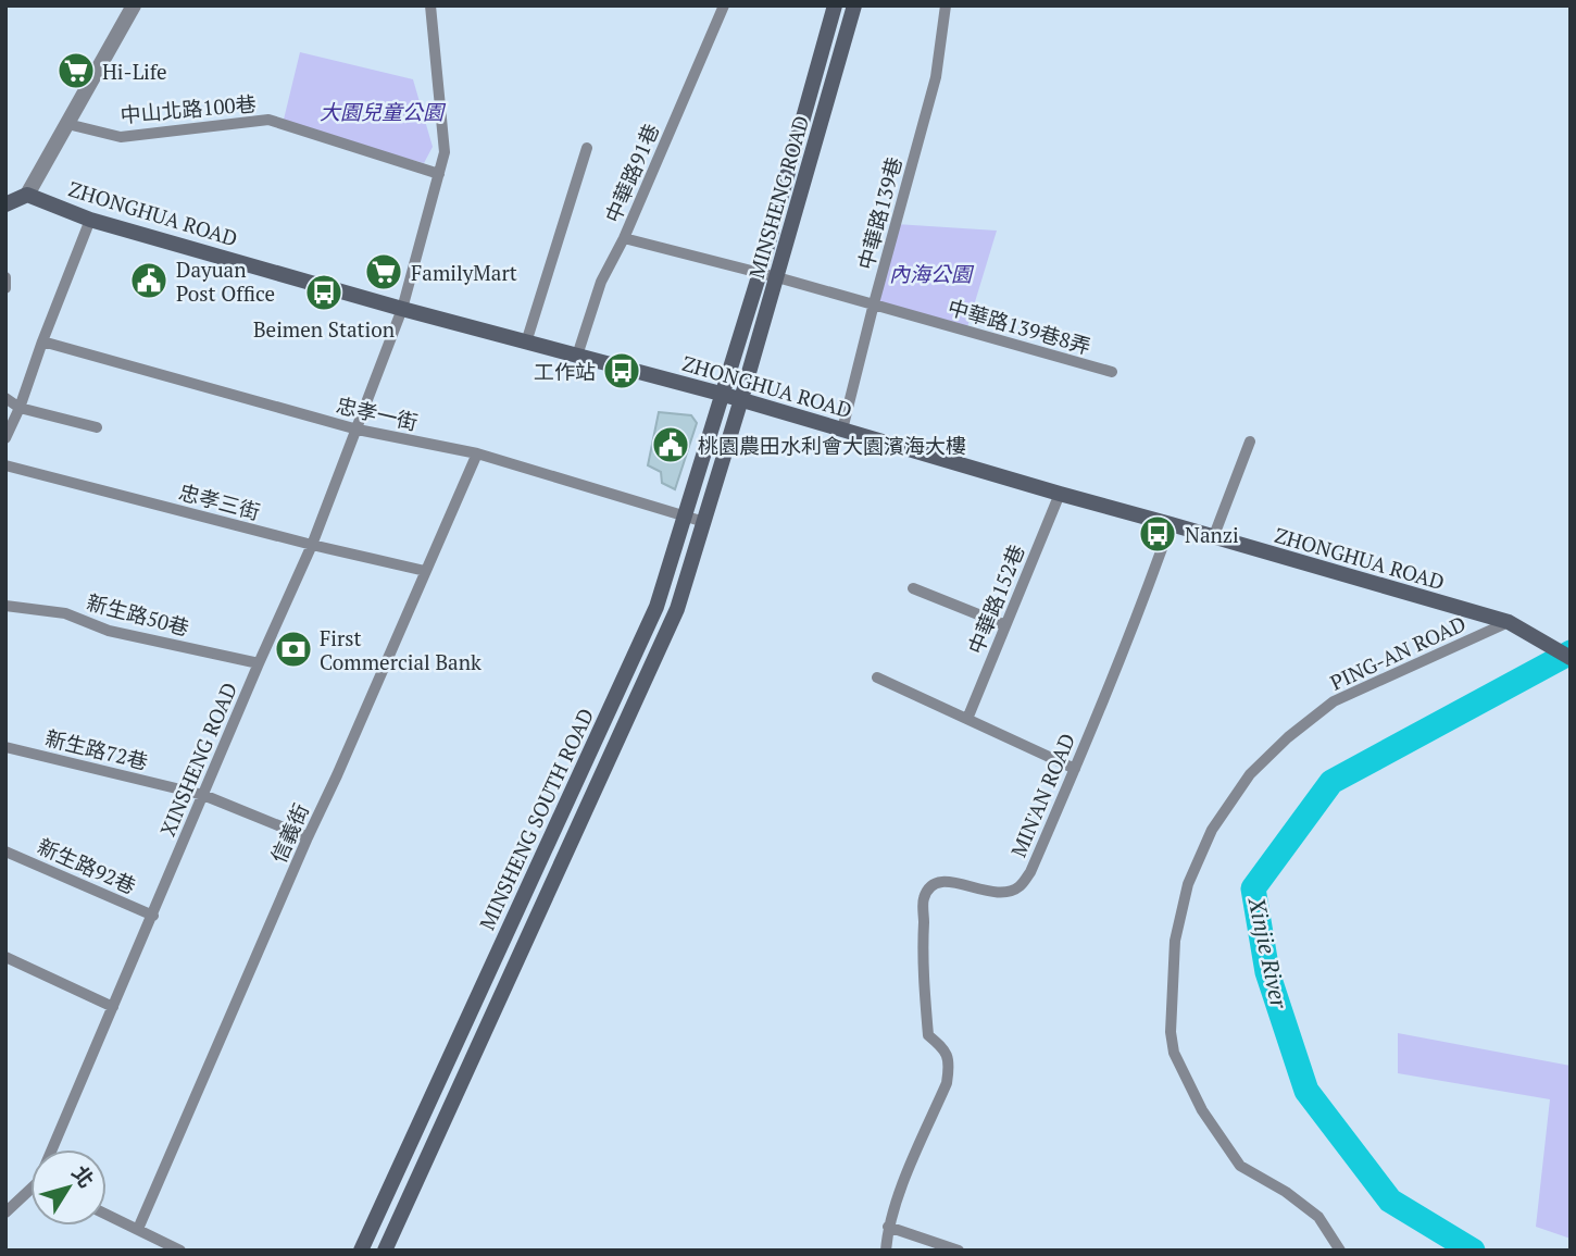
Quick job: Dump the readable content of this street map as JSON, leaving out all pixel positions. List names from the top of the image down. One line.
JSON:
{"streets":{"main road":["MINSHENG ROAD","ZHONGHUA ROAD","MINSHENG SOUTH ROAD"],"street":["中山北路100巷","中華路91巷","中華路139巷","中華路139巷8弄","忠孝一街","忠孝三街","中華路152巷","新生路50巷","PING-AN ROAD","新生路72巷","XINSHENG ROAD","MIN'AN ROAD","信義街","新生路92巷"]},"crossings":[["中山北路100巷","XINSHENG ROAD"],["中華路91巷","ZHONGHUA ROAD"],["中華路91巷","中華路139巷8弄"],["MINSHENG ROAD","ZHONGHUA ROAD"],["MINSHENG ROAD","中華路139巷8弄"],["MINSHENG ROAD","MINSHENG SOUTH ROAD"],["ZHONGHUA ROAD","中華路139巷"],["ZHONGHUA ROAD","中華路152巷"],["ZHONGHUA ROAD","PING-AN ROAD"],["ZHONGHUA ROAD","XINSHENG ROAD"],["ZHONGHUA ROAD","MIN'AN ROAD"],["ZHONGHUA ROAD","MINSHENG SOUTH ROAD"],["中華路139巷","中華路139巷8弄"],["忠孝一街","XINSHENG ROAD"],["忠孝一街","MINSHENG SOUTH ROAD"],["忠孝一街","信義街"],["忠孝三街","XINSHENG ROAD"],["忠孝三街","信義街"],["新生路50巷","XINSHENG ROAD"],["新生路72巷","XINSHENG ROAD"],["新生路72巷","信義街"],["XINSHENG ROAD","新生路92巷"]],"water":["Xinjie River"],"parks":["大園兒童公園","內海公園"],"places":{"supermarket":["Hi-Life","FamilyMart"],"public building":["Dayuan Post Office","桃園農田水利會大園濱海大樓"],"bus stop":["Beimen Station","工作站","Nanzi"],"bank":["First Commercial Bank"]},"north":"top right"}
